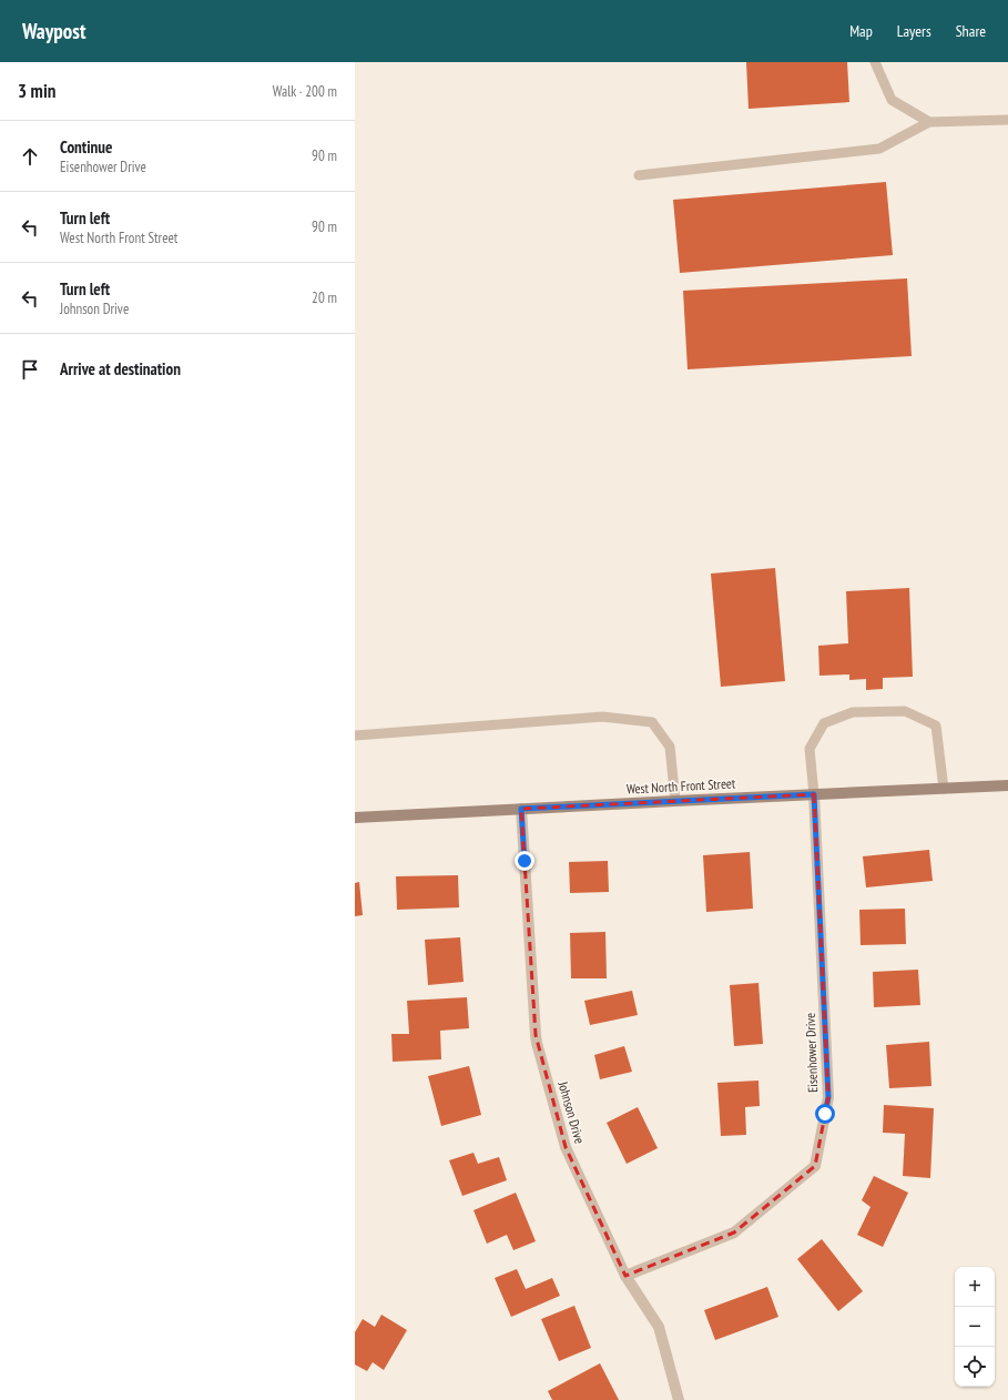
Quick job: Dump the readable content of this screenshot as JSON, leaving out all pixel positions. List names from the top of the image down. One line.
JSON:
{"streets":{"street":["West North Front Street","Eisenhower Drive","Johnson Drive"]},"crossings":[["West North Front Street","Eisenhower Drive"],["West North Front Street","Johnson Drive"],["Eisenhower Drive","Johnson Drive"]],"page":{"header":"Waypost","nav":["Map","Layers","Share"],"heading":["3 min","Walk · 200 m"],"list":[["Continue","Eisenhower Drive","90 m"],["Turn left","West North Front Street","90 m"],["Turn left","Johnson Drive","20 m"],"Arrive at destination"],"map_buttons":["+","−"]}}
